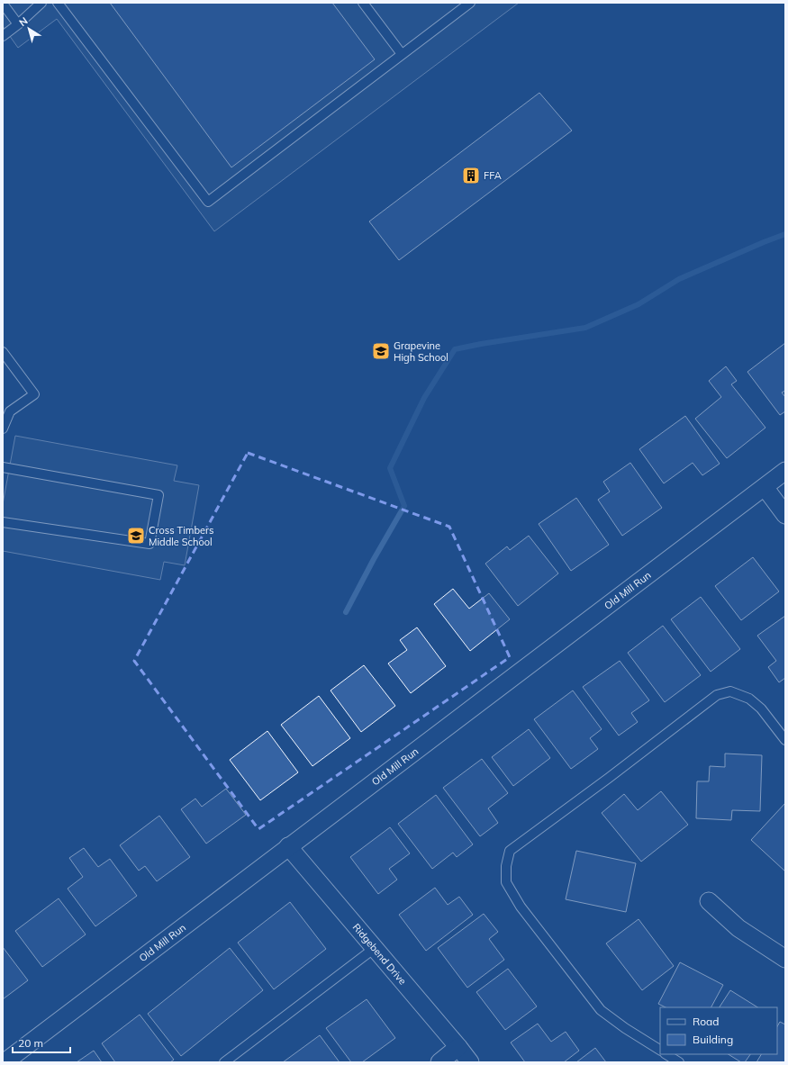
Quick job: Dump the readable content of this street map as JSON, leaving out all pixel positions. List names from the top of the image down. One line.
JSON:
{"streets":{"street":["Old Mill Run","Ridgebend Drive"]},"crossings":[["Old Mill Run","Ridgebend Drive"]],"places":{"building":["FFA"],"school or university":["Grapevine High School","Cross Timbers Middle School"]},"legend":["Road","Building"],"scale_bar":"20 m","north":"top left"}
